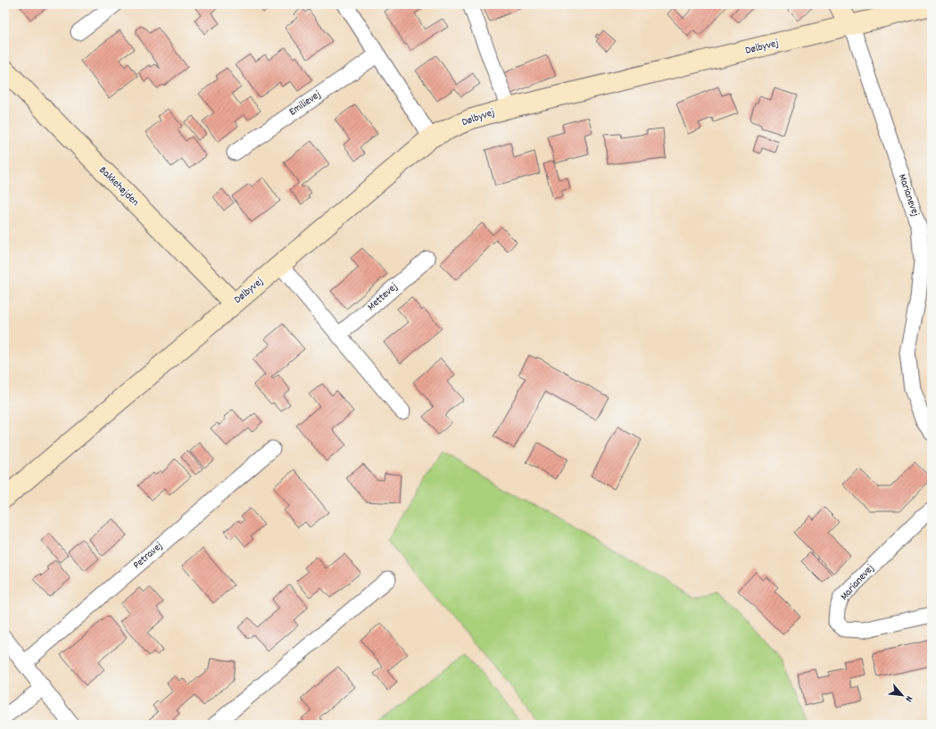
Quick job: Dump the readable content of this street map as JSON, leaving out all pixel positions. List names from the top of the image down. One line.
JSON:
{"streets":{"street":["Dølbyvej","Emilievej","Bakkehøjden","Marianevej","Mettevej","Petravej"]},"crossings":[["Dølbyvej","Bakkehøjden"],["Dølbyvej","Marianevej"]],"north":"bottom right"}
